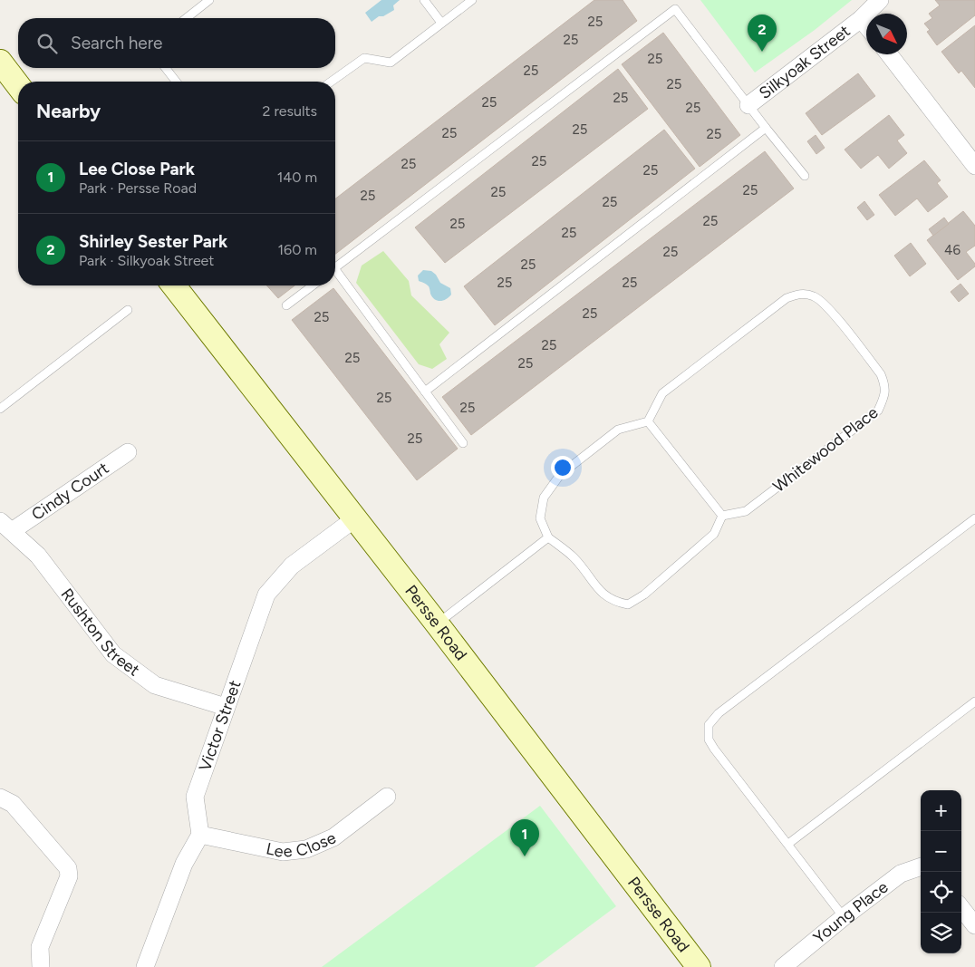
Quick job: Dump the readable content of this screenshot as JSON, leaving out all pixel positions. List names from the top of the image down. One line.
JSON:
{"streets":{"street":["Silkyoak Street","Cindy Court","Persse Road","Rushton Street","Victor Street","Lee Close","Young Place"],"lane":["Whitewood Place"]},"crossings":[["Cindy Court","Rushton Street"],["Persse Road","Victor Street"],["Rushton Street","Victor Street"],["Victor Street","Lee Close"]],"house_numbers":["25","25","25","25","25","25","25","25","25","25","25","25","25","25","25","25","25","25","25","25","25","46","25","25","25","25","25","25","25","25","25","25","25","25"],"north":"bottom right","page":{"pins":["2","1"],"search":"Search here","heading":["Nearby","2 results"],"list":[{"mark":"1","name":"Lee Close Park","note":"Park · Persse Road","value":"140 m"},{"mark":"2","name":"Shirley Sester Park","note":"Park · Silkyoak Street","value":"160 m"}],"map_buttons":["+","−"]}}
